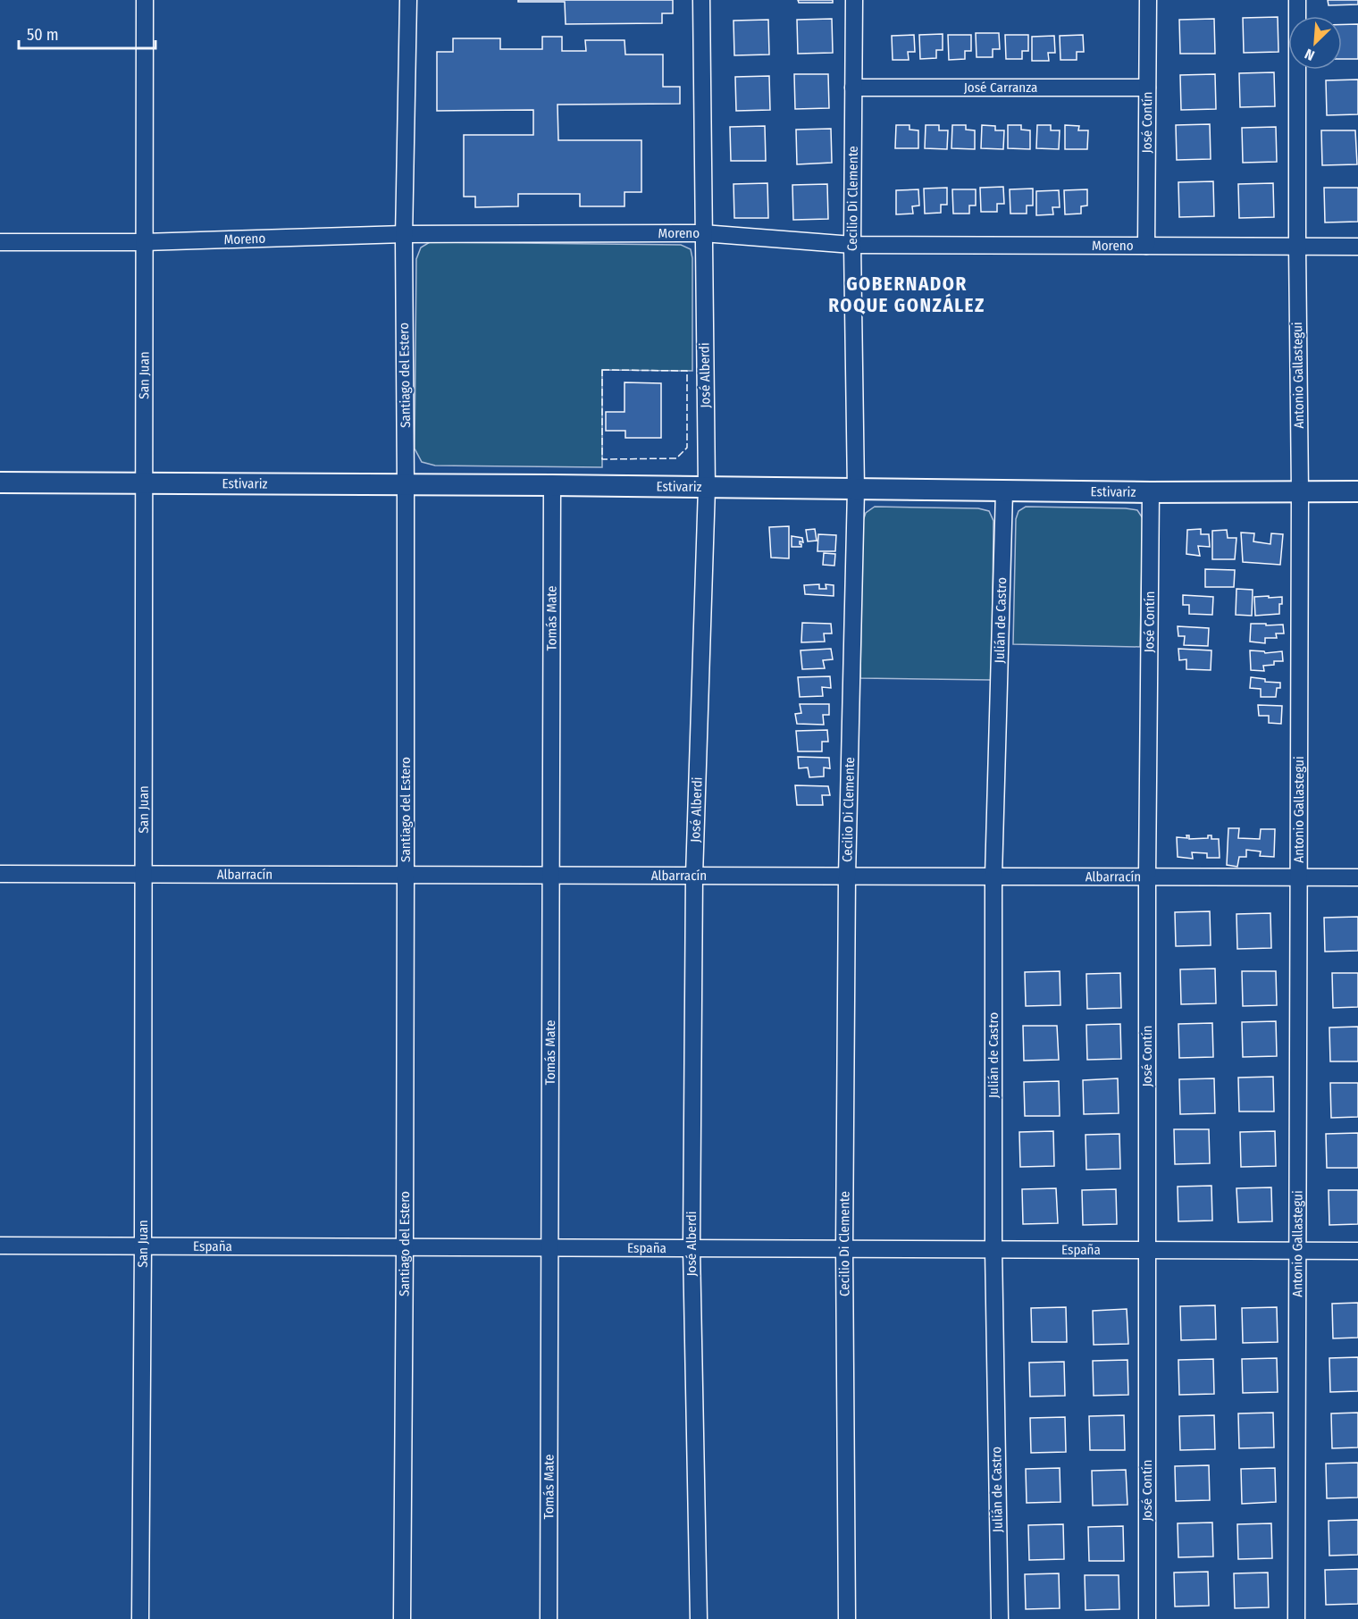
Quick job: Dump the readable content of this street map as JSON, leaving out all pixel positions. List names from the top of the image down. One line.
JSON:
{"streets":{"street":["José Carranza","José Contín","Cecilio Di Clemente","Moreno","San Juan","Santiago del Estero","José Alberdi","Antonio Gallastegui","Estivariz","Tomás Mate","Julián de Castro","Albarracín","España"]},"crossings":[["José Carranza","José Contín"],["José Carranza","Cecilio Di Clemente"],["José Contín","Moreno"],["José Contín","Estivariz"],["José Contín","Albarracín"],["José Contín","España"],["Cecilio Di Clemente","Moreno"],["Cecilio Di Clemente","Estivariz"],["Cecilio Di Clemente","Albarracín"],["Cecilio Di Clemente","España"],["Moreno","San Juan"],["Moreno","Santiago del Estero"],["Moreno","José Alberdi"],["Moreno","Antonio Gallastegui"],["San Juan","Estivariz"],["San Juan","Albarracín"],["San Juan","España"],["Santiago del Estero","Estivariz"],["Santiago del Estero","Albarracín"],["Santiago del Estero","España"],["José Alberdi","Estivariz"],["José Alberdi","Albarracín"],["José Alberdi","España"],["Antonio Gallastegui","Estivariz"],["Antonio Gallastegui","Albarracín"],["Antonio Gallastegui","España"],["Estivariz","Tomás Mate"],["Estivariz","Julián de Castro"],["Tomás Mate","Albarracín"],["Tomás Mate","España"],["Julián de Castro","Albarracín"],["Julián de Castro","España"]],"districts":["GOBERNADOR ROQUE GONZÁLEZ"],"scale_bar":"50 m","north":"bottom left"}
